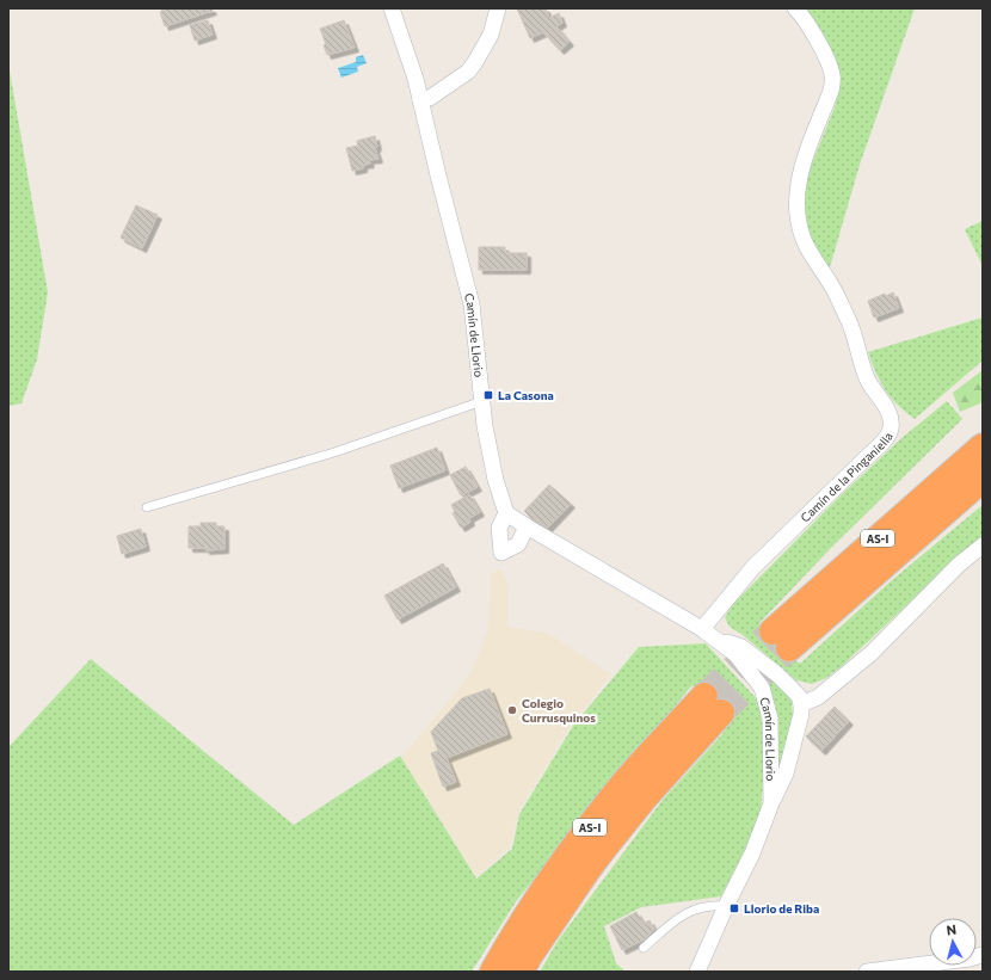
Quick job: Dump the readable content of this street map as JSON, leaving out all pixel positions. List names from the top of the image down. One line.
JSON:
{"streets":{"highway":["AS-I"],"street":["Camín de Llorio","Camín de la Pinganiella"]},"crossings":[["Camín de Llorio","Camín de la Pinganiella"]],"places":{"transit":["La Casona","Llorio de Riba"],"other":["Colegio Currusquinos"]},"north":"top"}
